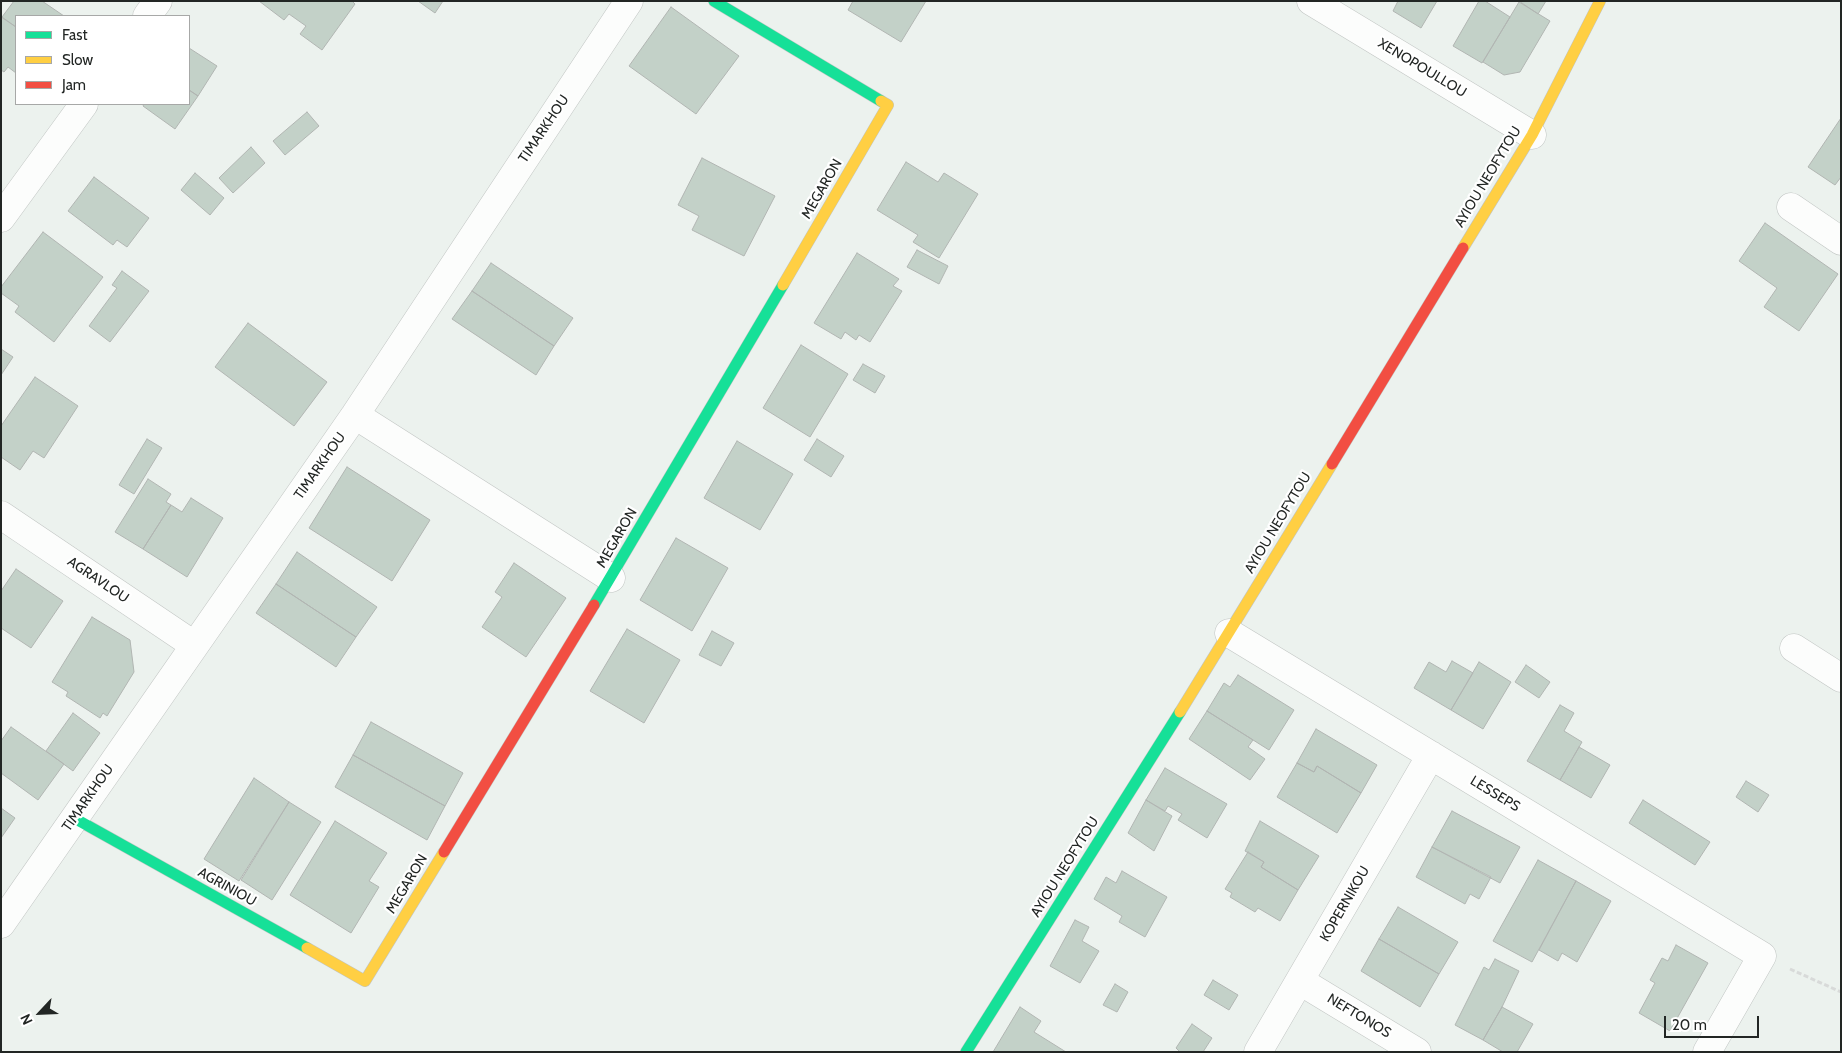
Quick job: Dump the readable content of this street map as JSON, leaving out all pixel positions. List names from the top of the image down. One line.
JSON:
{"streets":{"street":["XENOPOULLOU","TIMARKHOU","AYIOU NEOFYTOU","MEGARON","AGRAVLOU","LESSEPS","AGRINIOU","KOPERNIKOU","NEFTONOS"]},"crossings":[["XENOPOULLOU","AYIOU NEOFYTOU"],["TIMARKHOU","AGRAVLOU"],["TIMARKHOU","AGRINIOU"],["AYIOU NEOFYTOU","LESSEPS"],["MEGARON","AGRINIOU"],["LESSEPS","KOPERNIKOU"],["KOPERNIKOU","NEFTONOS"]],"legend":["Fast","Slow","Jam"],"scale_bar":"20 m","north":"bottom left"}
